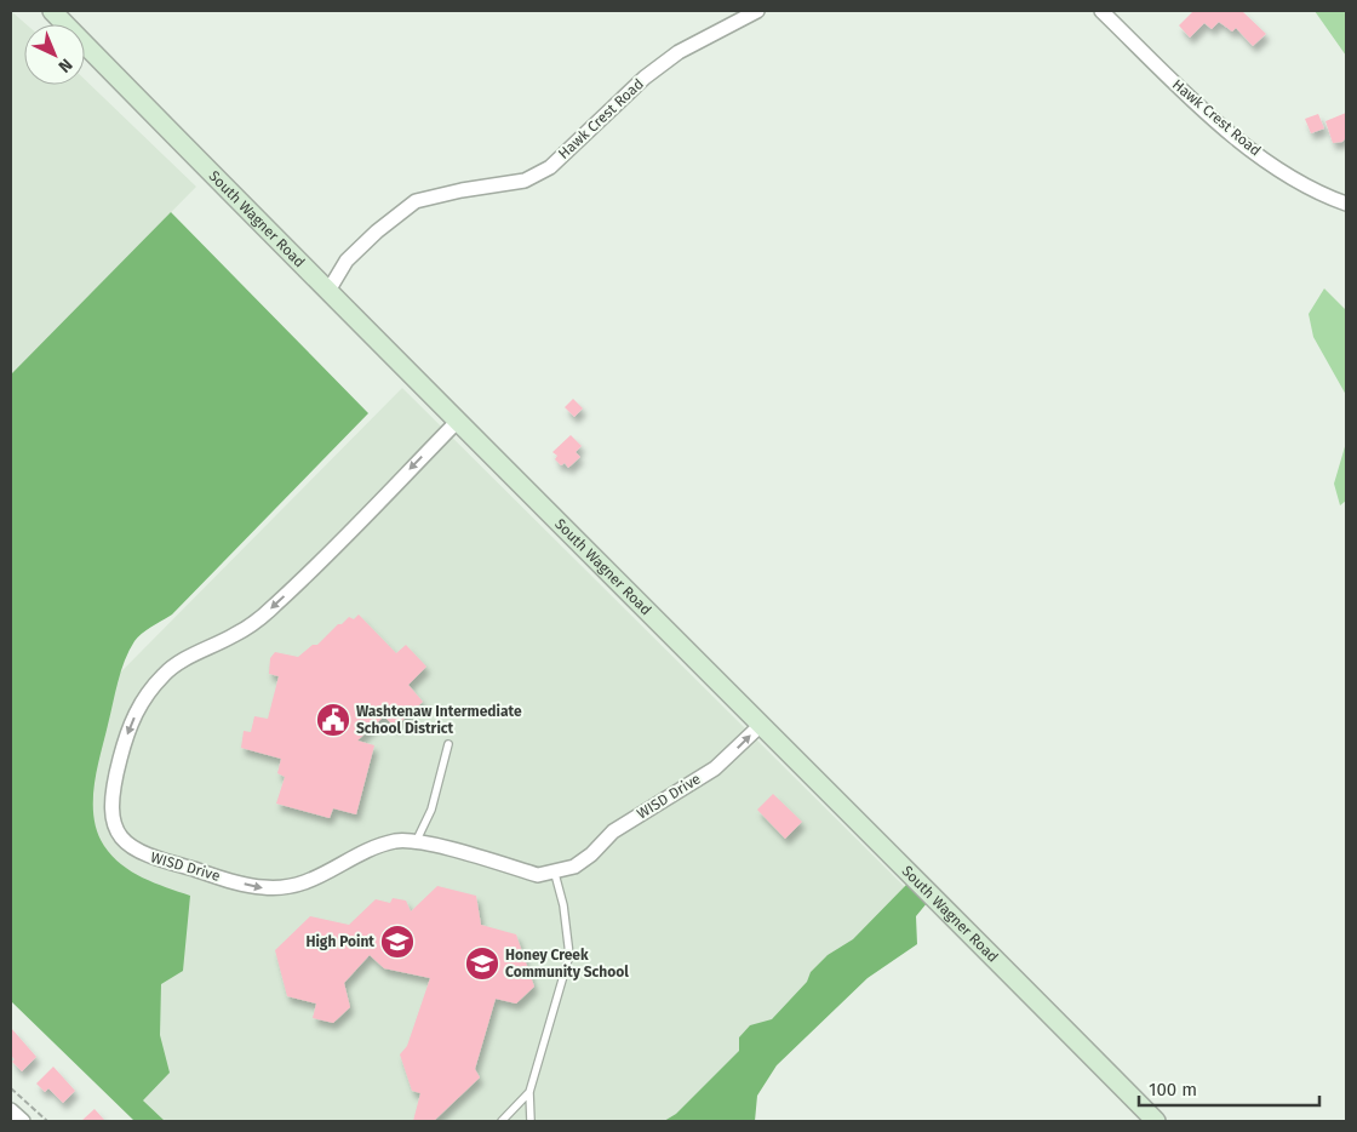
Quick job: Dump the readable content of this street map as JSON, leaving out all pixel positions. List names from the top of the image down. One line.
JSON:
{"streets":{"main road":["South Wagner Road"],"street":["Hawk Crest Road","WISD Drive"]},"crossings":[["Hawk Crest Road","South Wagner Road"],["South Wagner Road","WISD Drive"]],"places":{"public building":["Washtenaw Intermediate School District"],"school or university":["High Point","Honey Creek Community School"]},"scale_bar":"100 m","north":"bottom right"}
